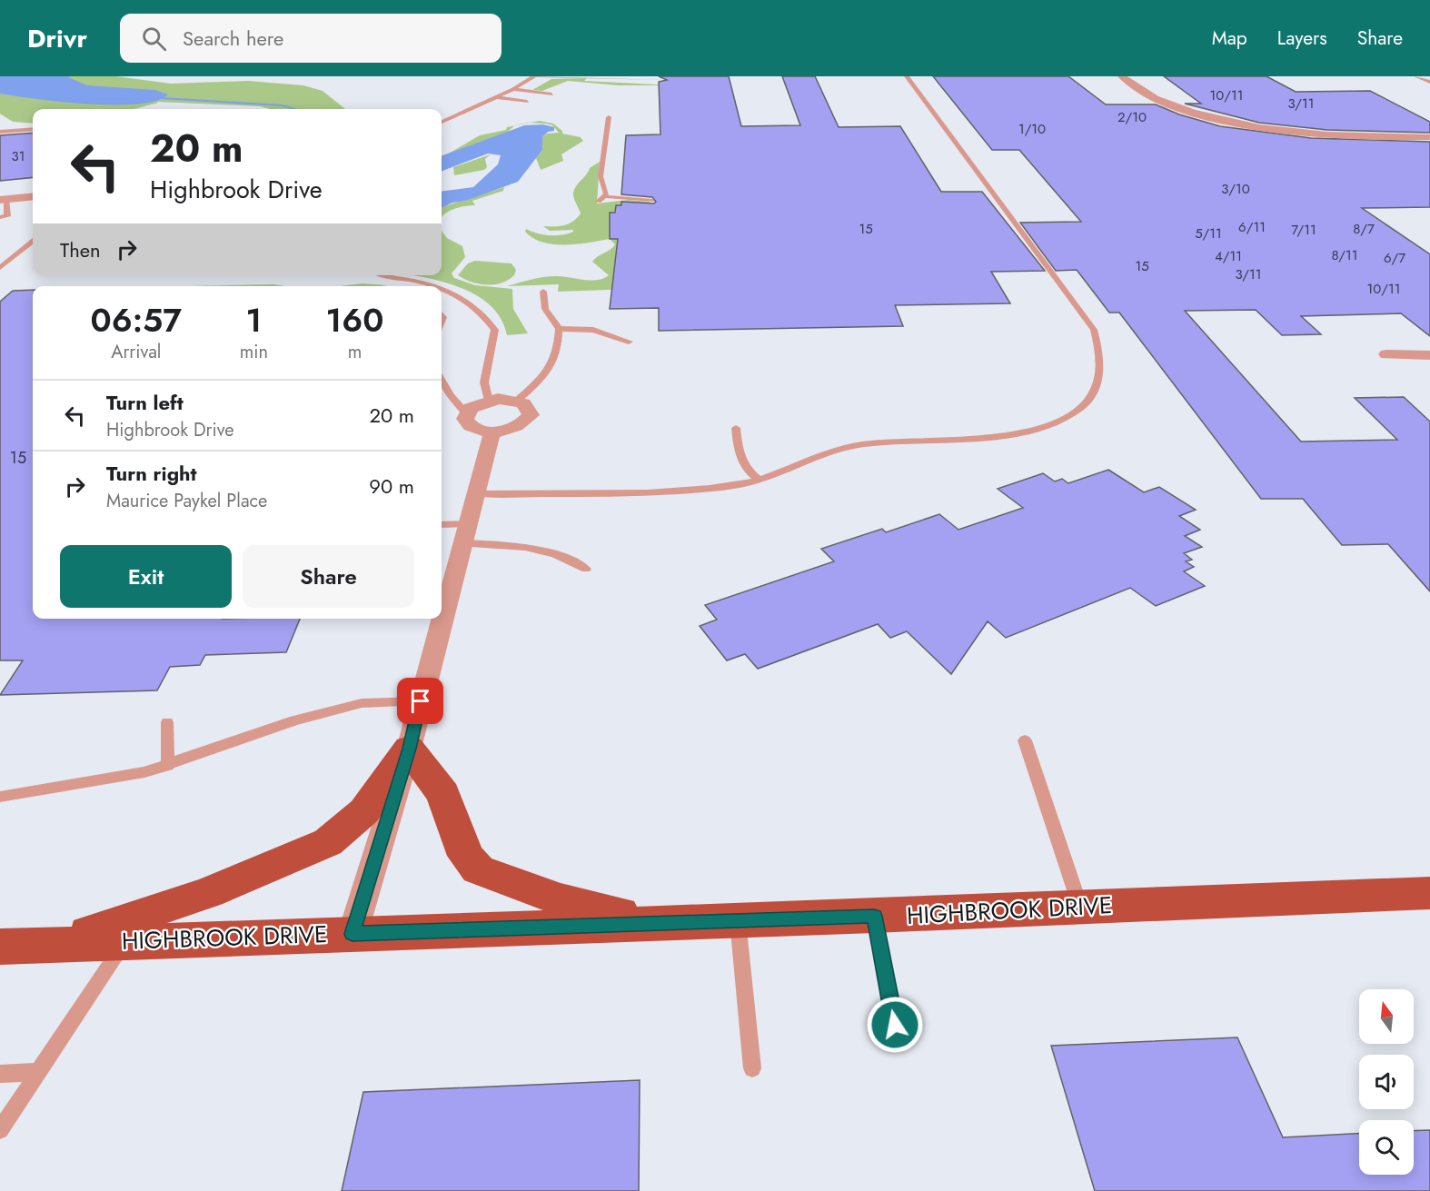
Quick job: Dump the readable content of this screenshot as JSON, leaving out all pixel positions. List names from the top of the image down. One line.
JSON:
{"streets":{"main road":["HIGHBROOK DRIVE"]},"house_numbers":["10/11","3/11","2/10","1/10","31","3/10","6/11","15","8/7","7/11","5/11","8/11","4/11","6/7","15","3/11","10/11","15"],"north":"top","page":{"header":"Drivr","search":"Search here","nav":["Map","Layers","Share"],"turn":["20 m","Highbrook Drive"],"then":"Then","eta":["06:57","Arrival","1","min","160","m"],"list":[{"name":"Turn left","note":"Highbrook Drive","value":"20 m"},{"name":"Turn right","note":"Maurice Paykel Place","value":"90 m"}],"buttons":["Exit","Share"]}}
